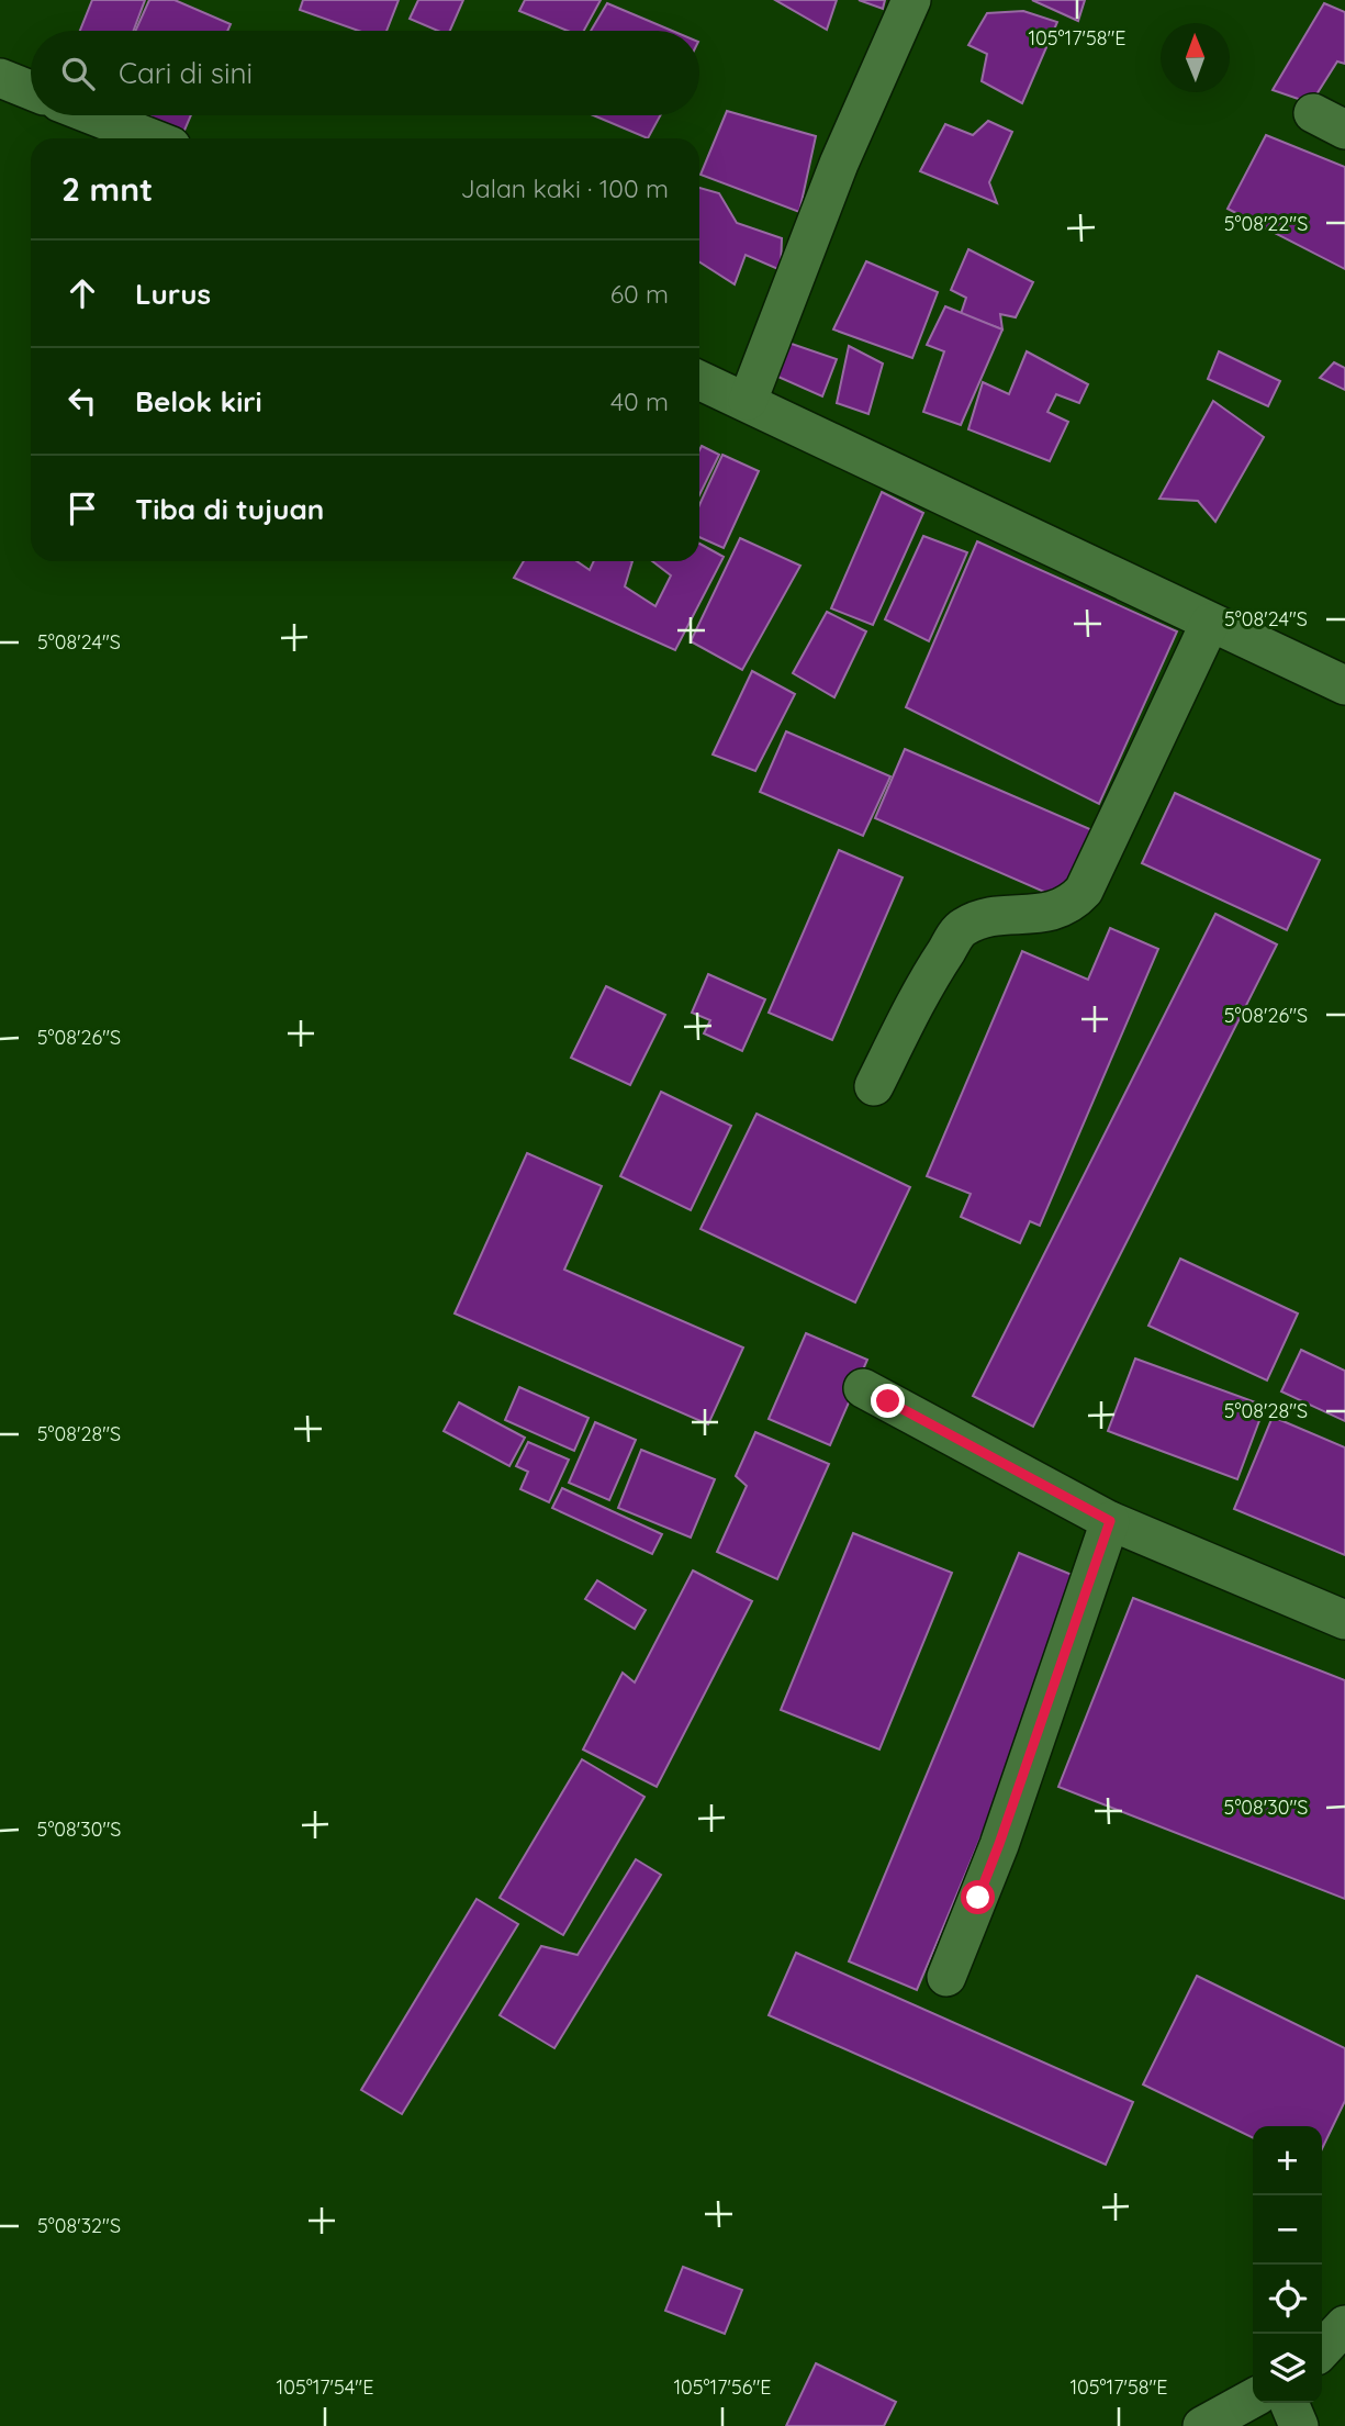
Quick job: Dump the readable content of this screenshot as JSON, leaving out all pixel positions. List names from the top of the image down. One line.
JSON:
{"north":"top","page":{"search":"Cari di sini","heading":["2 mnt","Jalan kaki · 100 m"],"list":[["Lurus","60 m"],["Belok kiri","40 m"],"Tiba di tujuan"],"map_buttons":["+","−"]},"coordinates":["105°17'58\"E","5°08'22\"S","5°08'24\"S","5°08'26\"S","5°08'28\"S","5°08'30\"S","5°08'32\"S","105°17'54\"E","105°17'56\"E"]}
